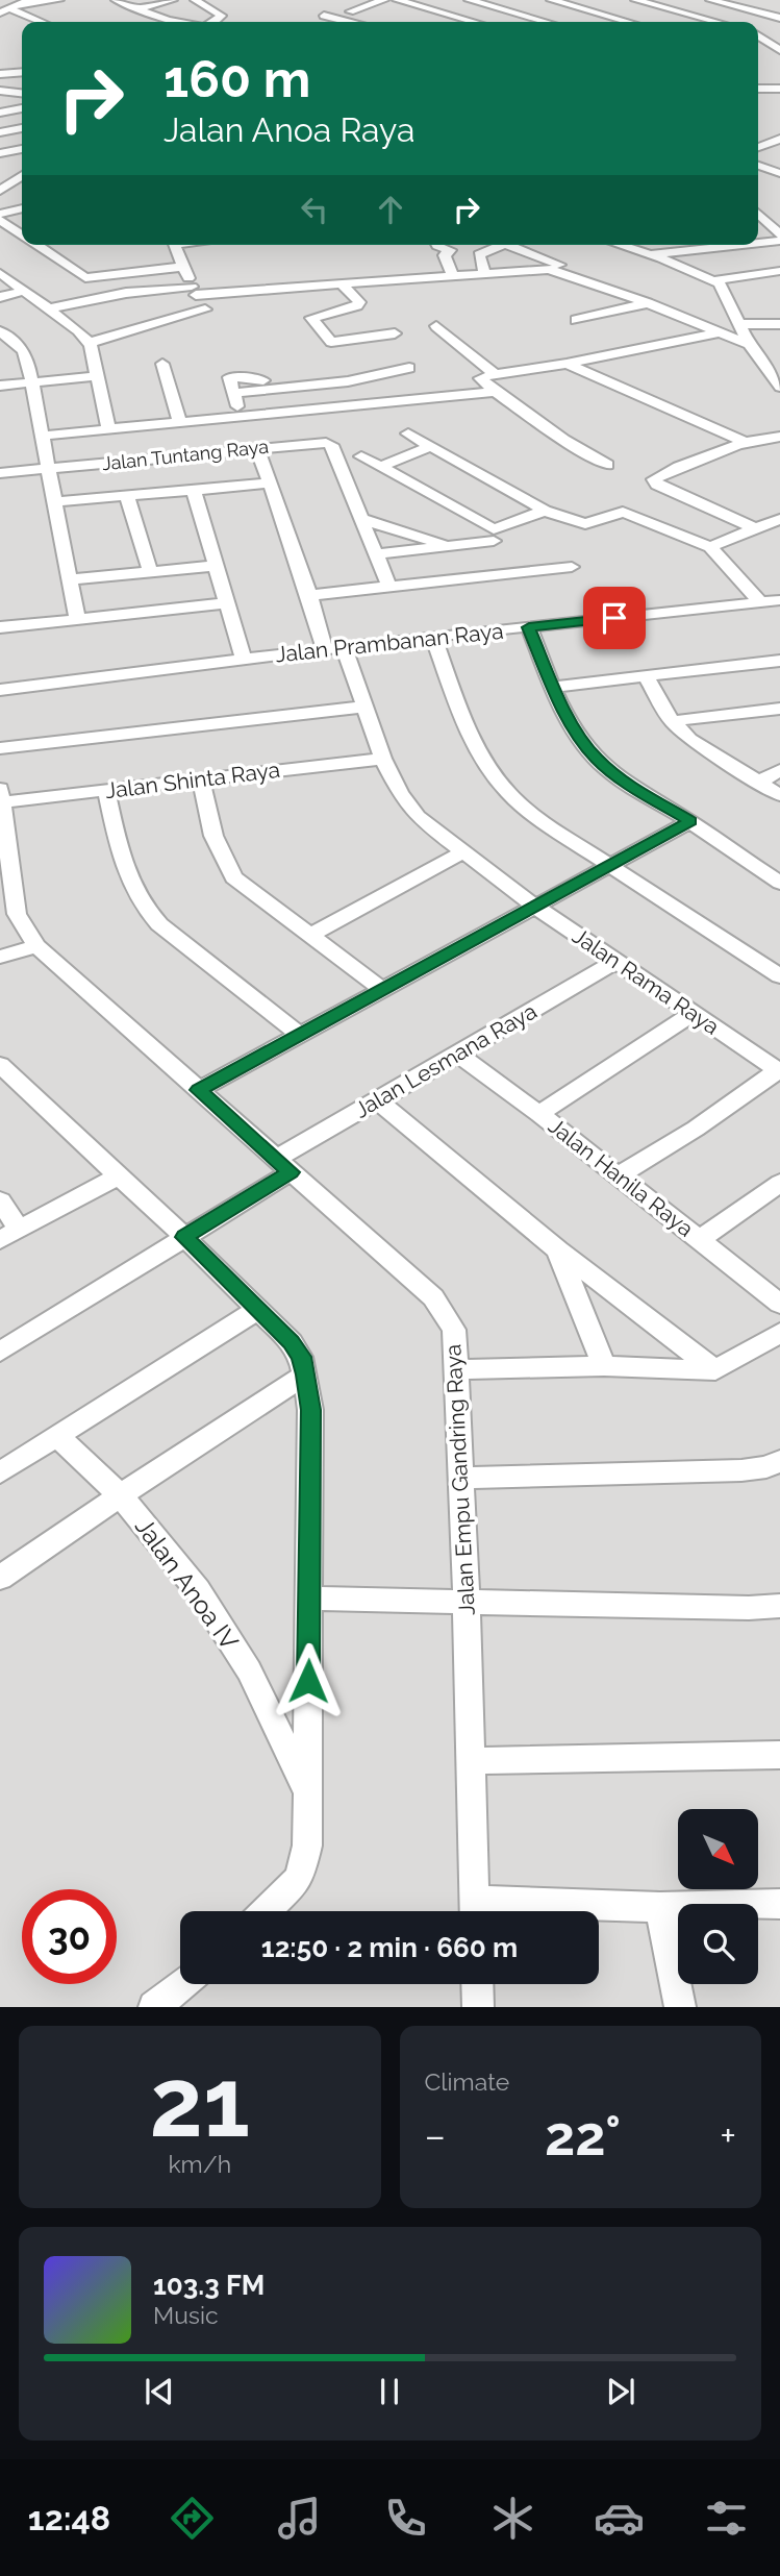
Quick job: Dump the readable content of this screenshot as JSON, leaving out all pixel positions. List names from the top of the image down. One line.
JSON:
{"streets":{"street":["Jalan Tuntang Raya","Jalan Prambanan Raya","Jalan Shinta Raya","Jalan Rama Raya","Jalan Lesmana Raya","Jalan Hanila Raya","Jalan Empu Gandring Raya","Jalan Anoa IV"]},"crossings":[["Jalan Prambanan Raya","Jalan Rama Raya"],["Jalan Shinta Raya","Jalan Rama Raya"],["Jalan Shinta Raya","Jalan Empu Gandring Raya"],["Jalan Rama Raya","Jalan Lesmana Raya"],["Jalan Lesmana Raya","Jalan Hanila Raya"],["Jalan Lesmana Raya","Jalan Empu Gandring Raya"]],"north":"bottom right","page":{"turn":["160 m","Jalan Anoa Raya"],"limit":"30","trip":"12:50 · 2 min · 660 m","tile":[["21","km/h"],"Climate"],"heat":["−","22°","+"],"song":["103.3 FM","Music"],"tabs":"12:48"}}
